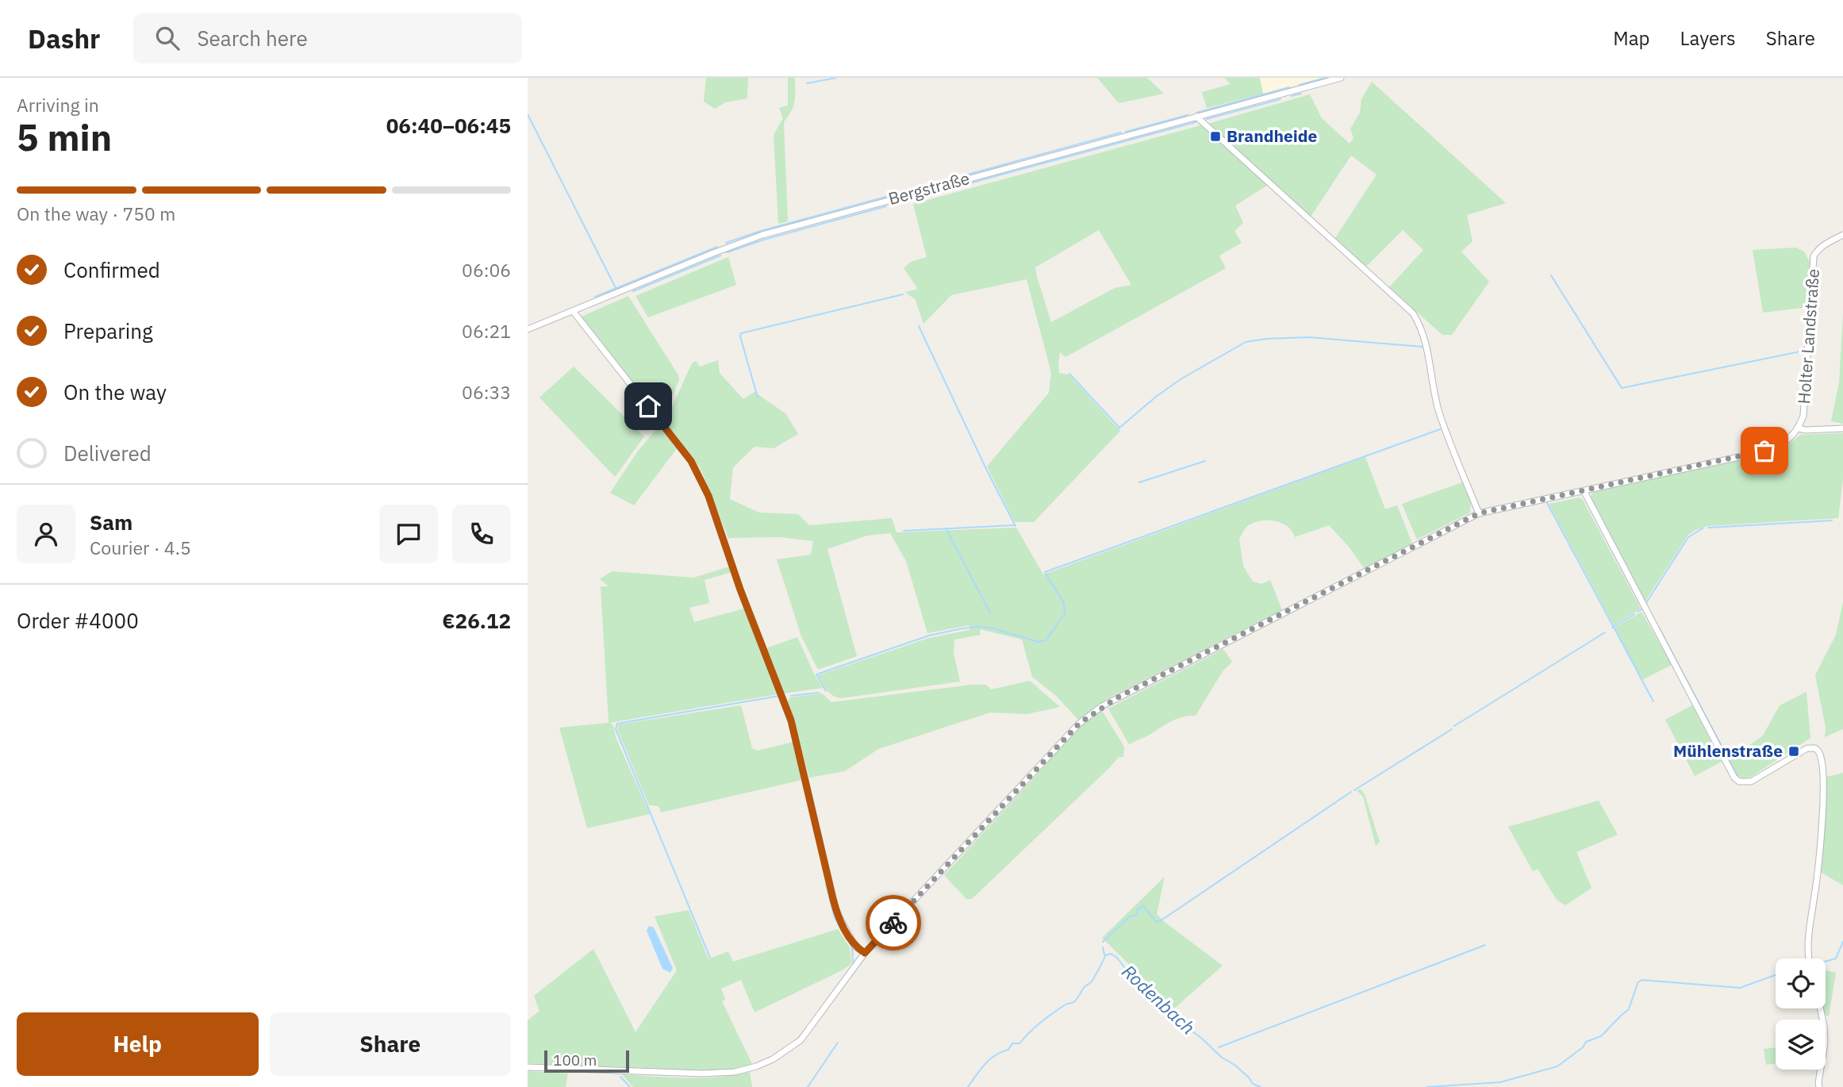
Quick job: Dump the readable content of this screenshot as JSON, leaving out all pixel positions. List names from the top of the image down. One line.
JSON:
{"streets":{"street":["Bergstraße","Holter Landstraße"]},"water":["Rodenbach"],"places":{"transit":["Brandheide","Mühlenstraße"]},"scale_bar":"100 m","page":{"header":"Dashr","search":"Search here","nav":["Map","Layers","Share"],"heading":["5 min","Arriving in","06:40–06:45"],"panel":["Sam","Courier · 4.5","Order #4000","€26.12"],"bar":"On the way · 750 m","list":[["Confirmed","06:06"],["Preparing","06:21"],["On the way","06:33"],"Delivered"],"buttons":["Help","Share"],"scale":"100 m"}}
